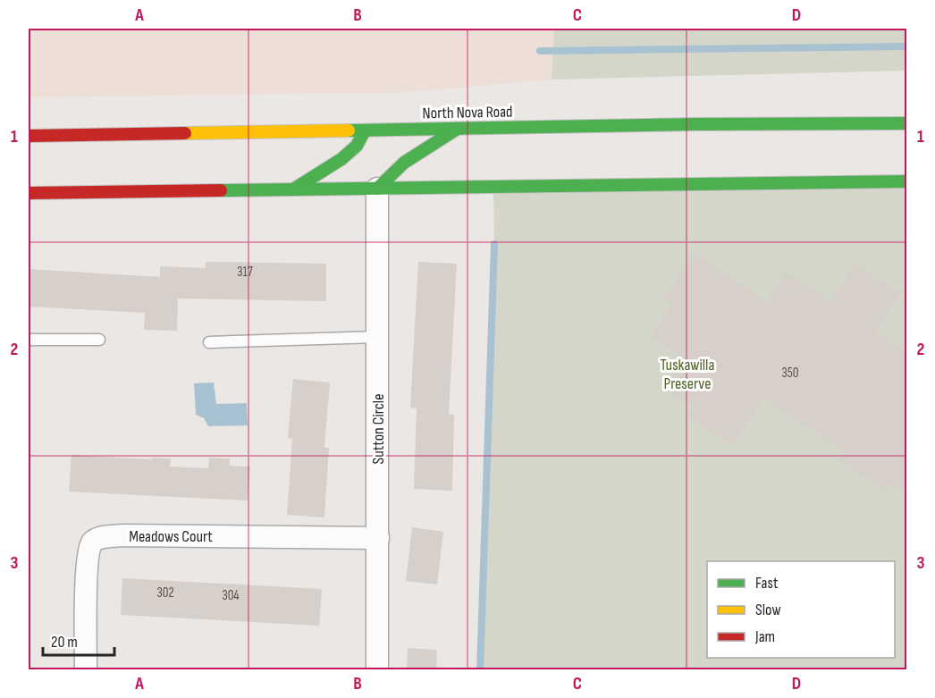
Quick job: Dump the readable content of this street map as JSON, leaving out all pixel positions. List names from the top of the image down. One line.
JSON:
{"streets":{"main road":["North Nova Road"],"street":["Sutton Circle","Meadows Court"]},"crossings":[["Sutton Circle","Meadows Court"]],"parks":["Tuskawilla Preserve"],"house_numbers":["317","350","302","304"],"legend":["Fast","Slow","Jam"],"scale_bar":"20 m","grid":{"columns":["A","B","C","D"],"rows":["1","2","3"]}}
